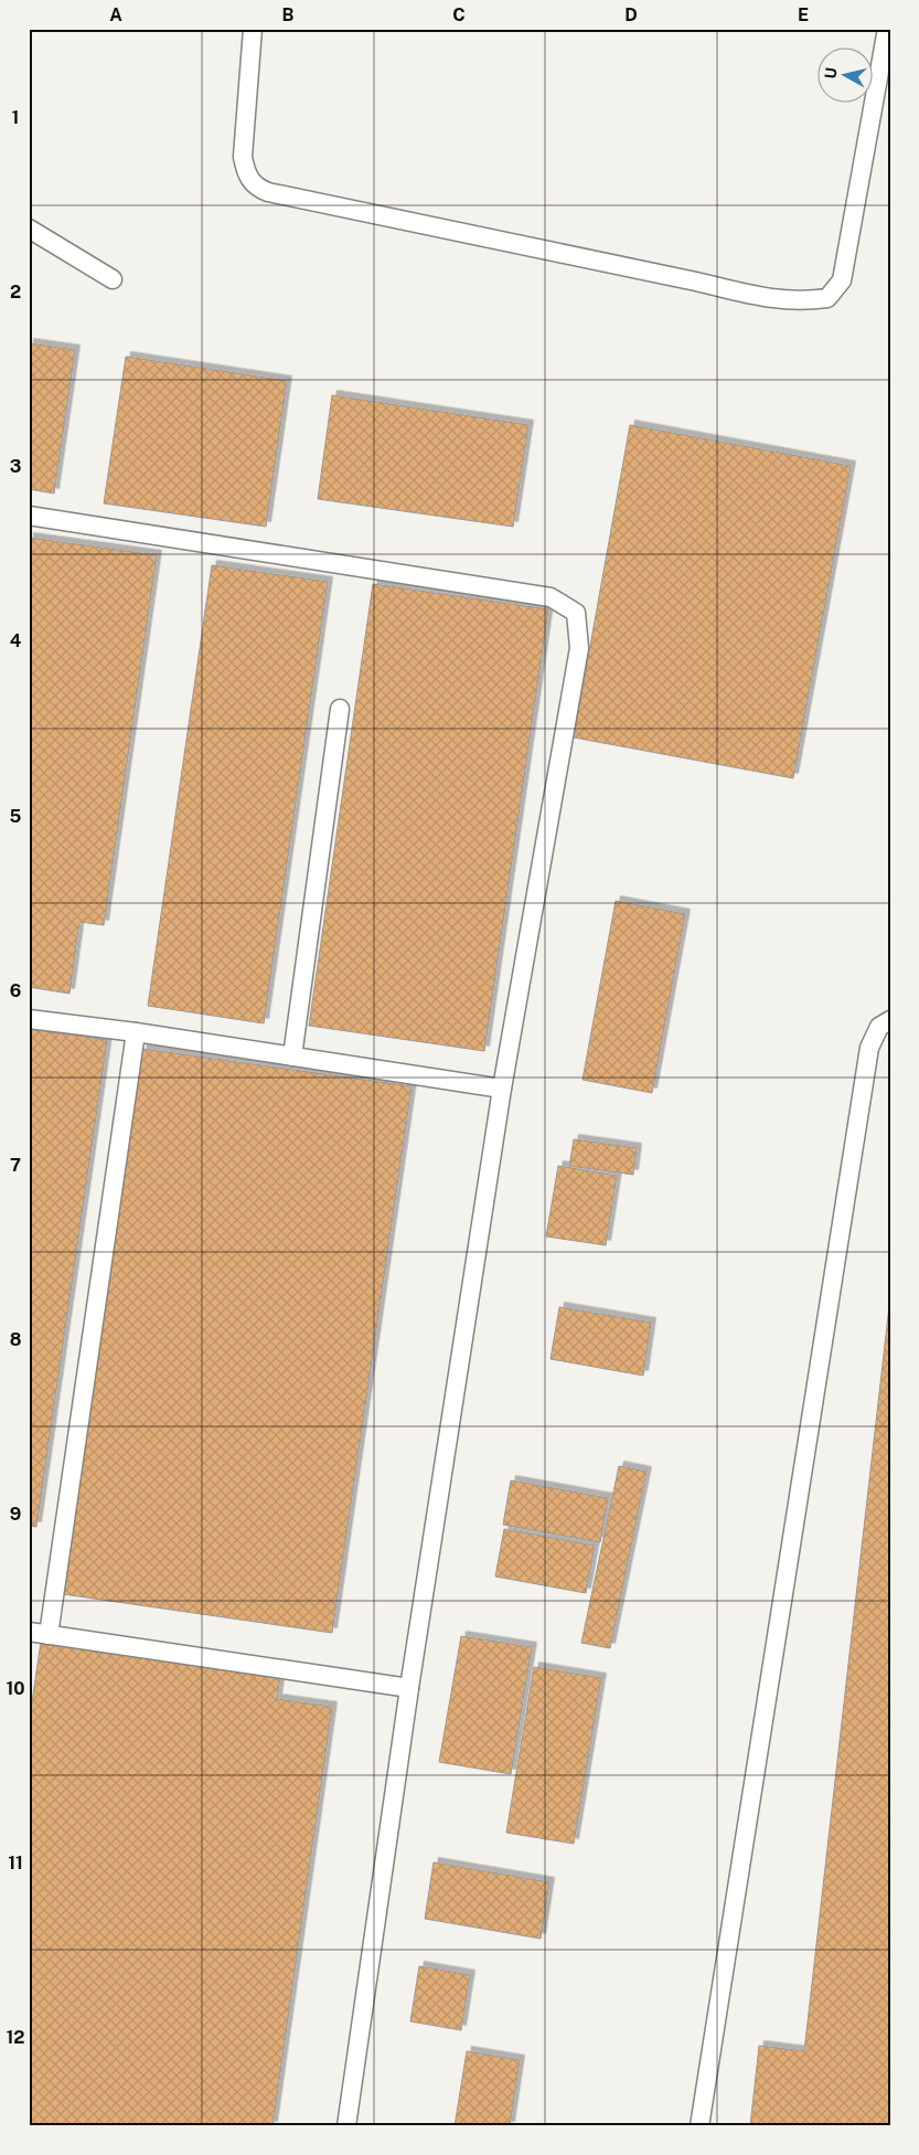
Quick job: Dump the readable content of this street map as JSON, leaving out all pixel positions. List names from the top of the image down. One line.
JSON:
{"north":"left","grid":{"columns":["A","B","C","D","E"],"rows":["1","2","3","4","5","6","7","8","9","10","11","12"]}}
